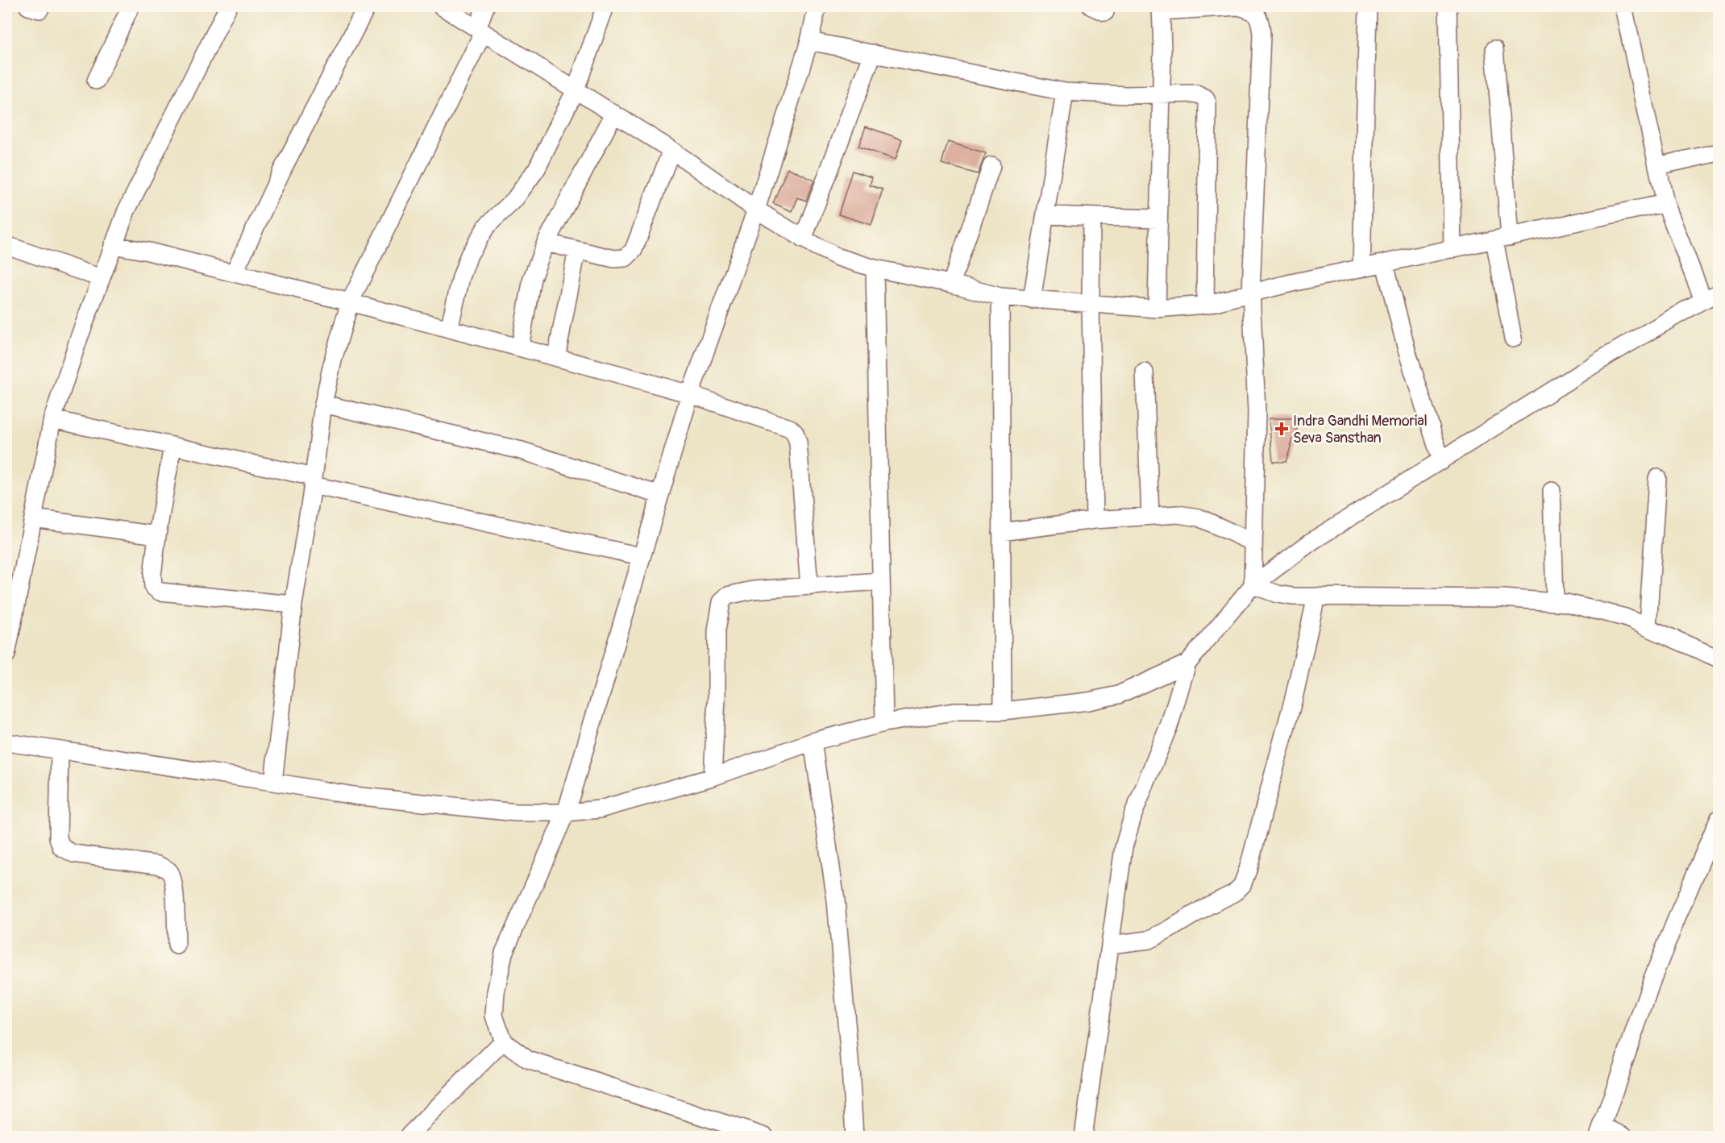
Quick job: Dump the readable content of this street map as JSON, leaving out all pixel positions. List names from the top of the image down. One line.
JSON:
{"places":{"health":["Indra Gandhi Memorial Seva Sansthan"]}}
